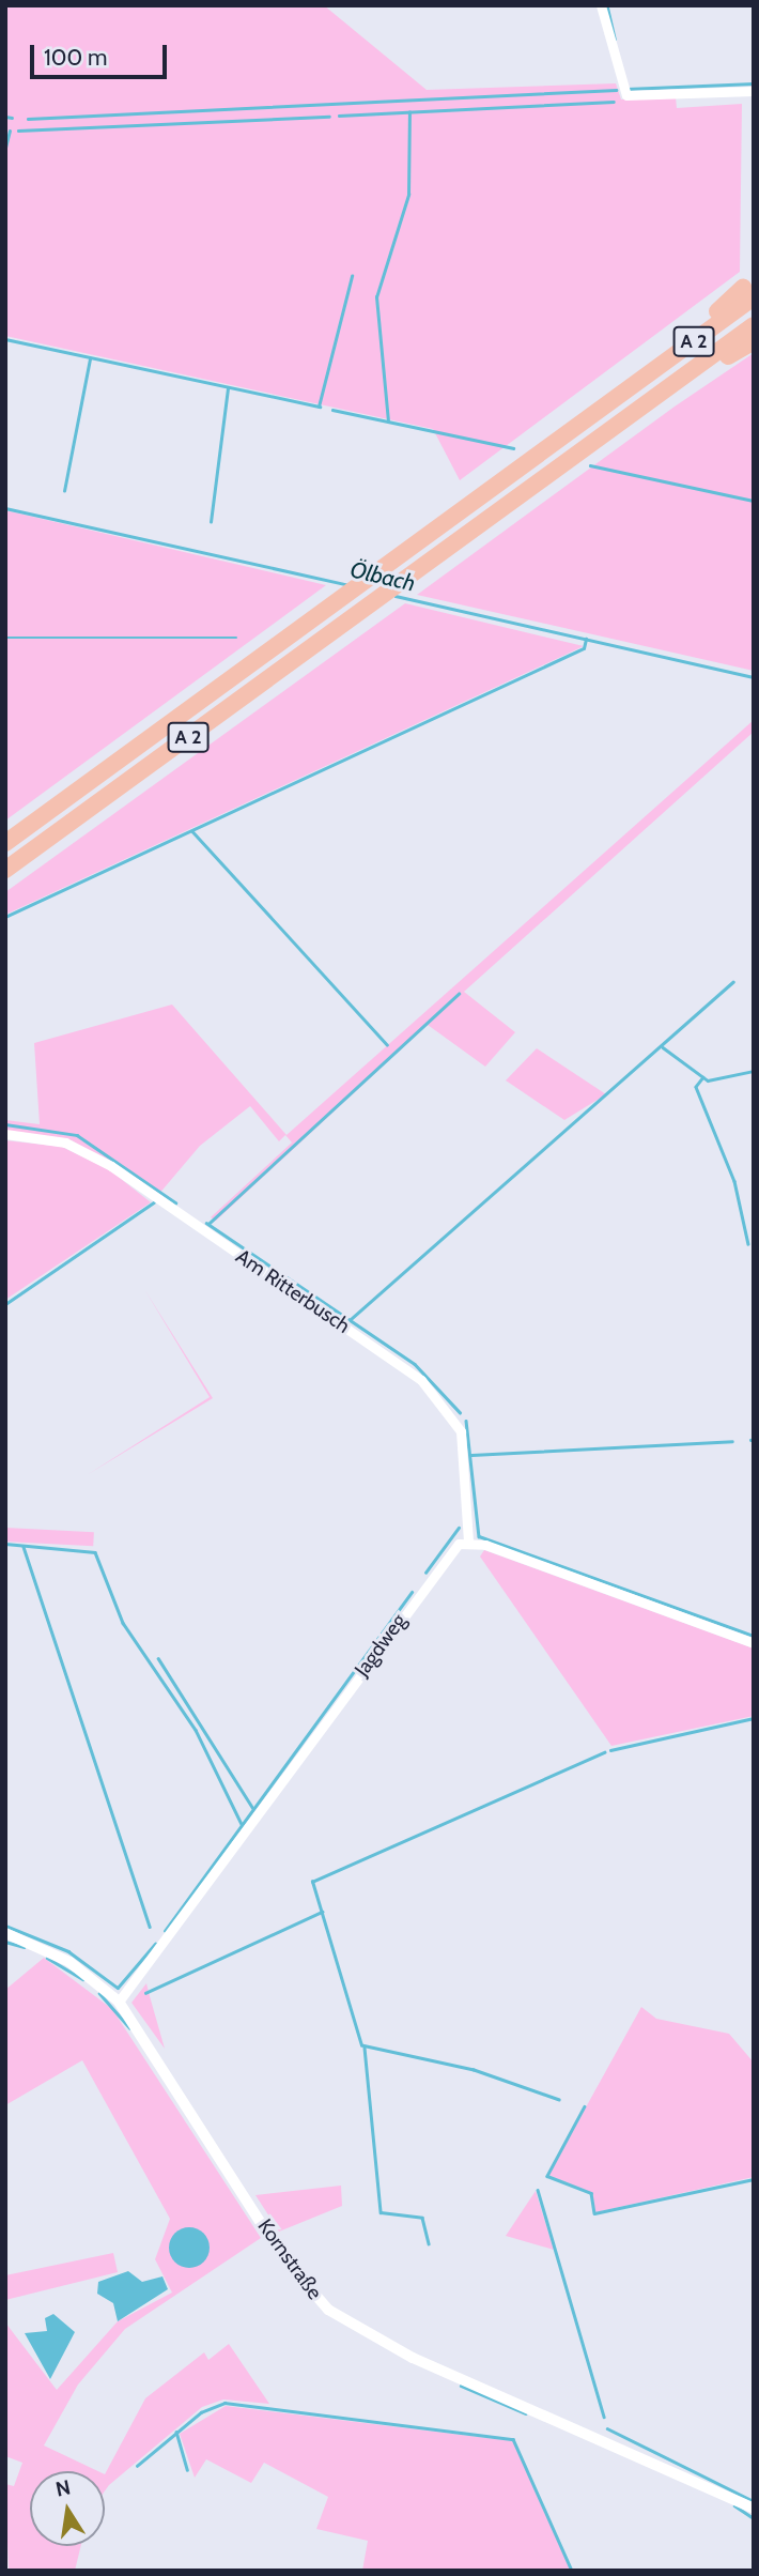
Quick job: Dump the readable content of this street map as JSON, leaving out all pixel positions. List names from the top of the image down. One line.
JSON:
{"streets":{"highway":["A 2"],"street":["Am Ritterbusch","Jagdweg","Kornstraße"]},"crossings":[["Am Ritterbusch","Jagdweg"],["Jagdweg","Kornstraße"]],"water":["Ölbach"],"scale_bar":"100 m","north":"top"}
